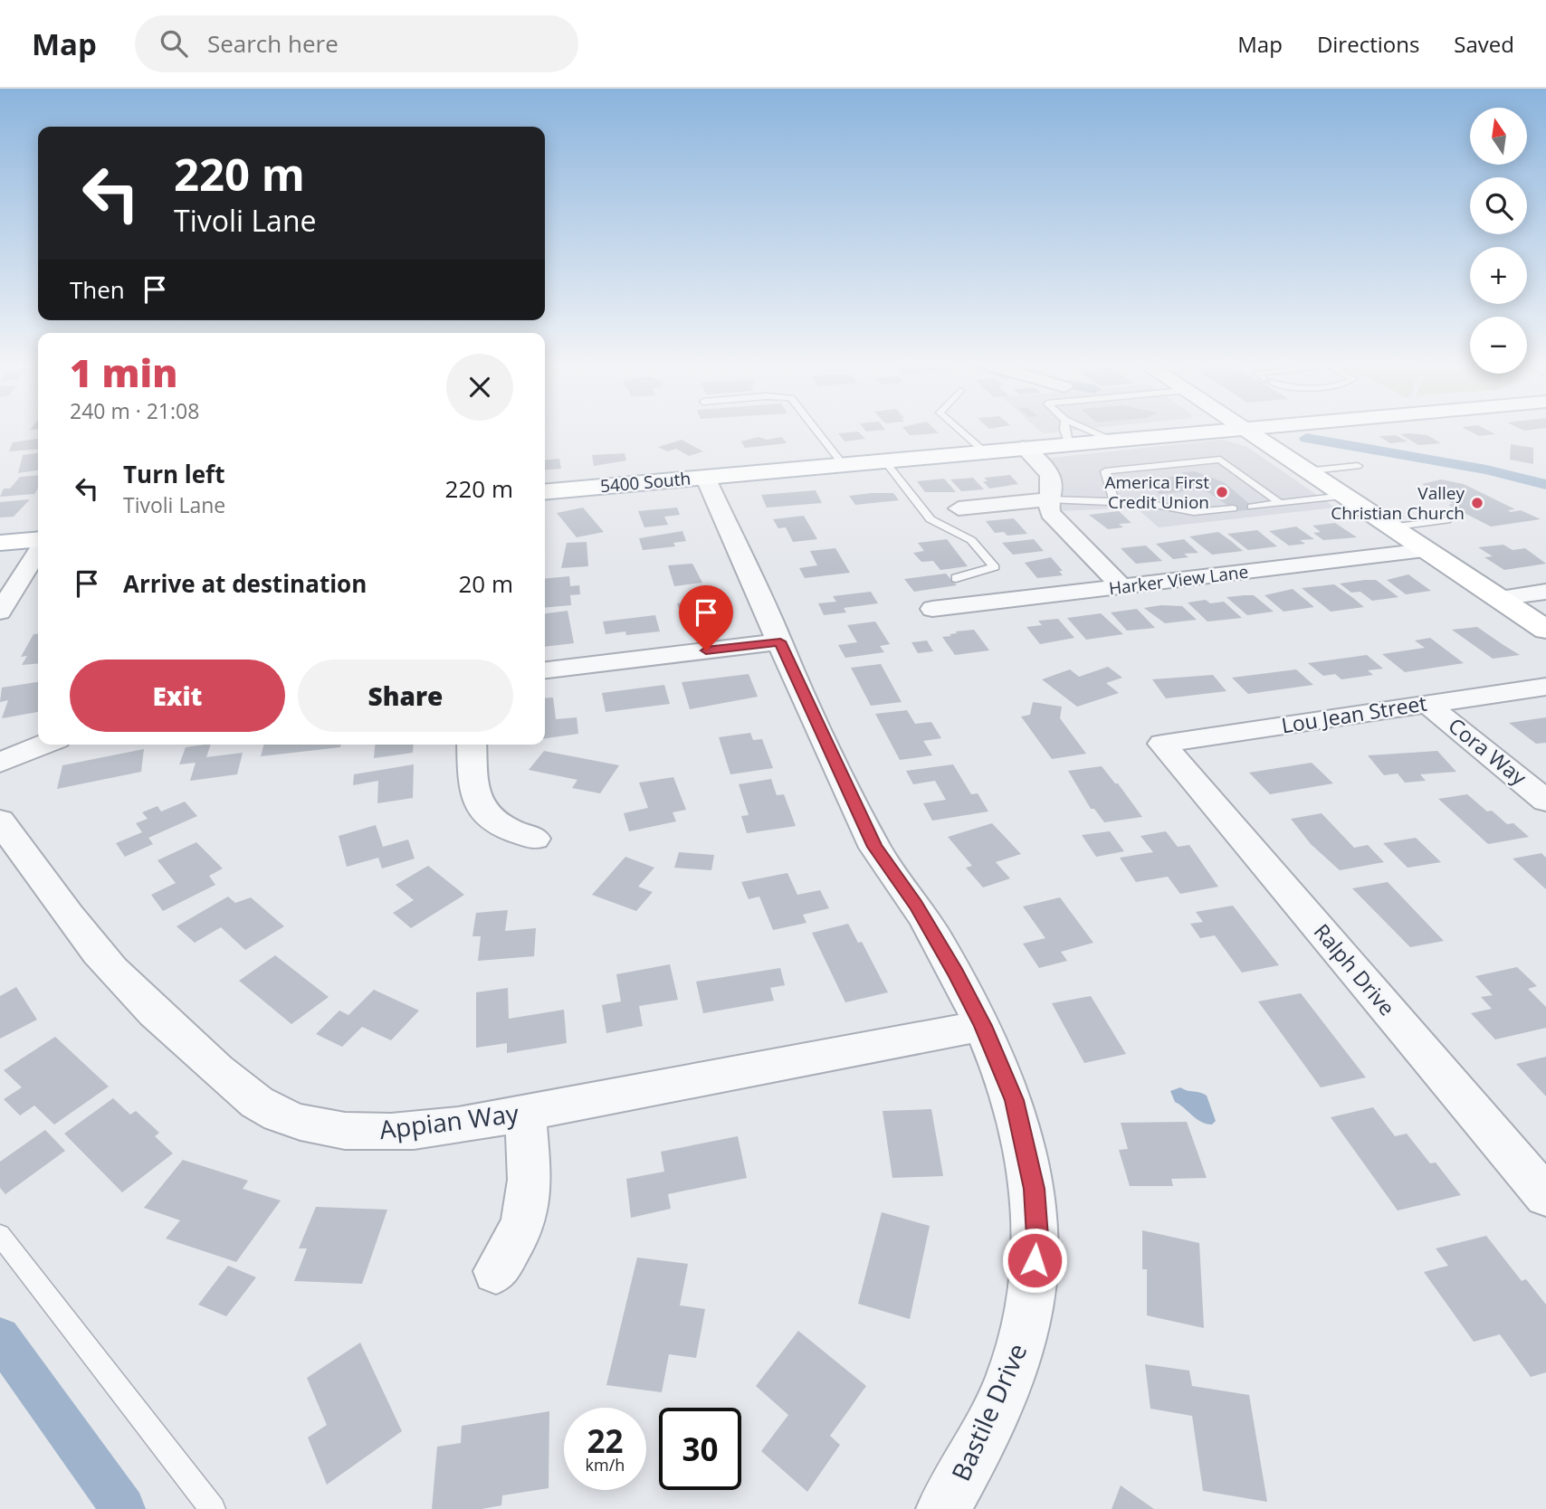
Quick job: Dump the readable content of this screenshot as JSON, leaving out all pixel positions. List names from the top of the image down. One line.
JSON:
{"streets":{"main road":["5400 South"],"street":["Harker View Lane","Lou Jean Street","Cora Way","Ralph Drive","Appian Way","Bastile Drive"]},"crossings":[["5400 South","Bastile Drive"],["Lou Jean Street","Cora Way"],["Lou Jean Street","Ralph Drive"],["Appian Way","Bastile Drive"]],"places":["America First Credit Union","Valley Christian Church"],"north":"top","page":{"header":"Map","search":"Search here","nav":["Map","Directions","Saved"],"map_buttons":["+","−"],"turn":["220 m","Tivoli Lane"],"then":"Then","heading":["1 min","240 m · 21:08"],"list":[{"name":"Turn left","note":"Tivoli Lane","value":"220 m"},{"name":"Arrive at destination","value":"20 m"}],"buttons":["Exit","Share"],"speed":"22 km/h","limit":"30"}}
